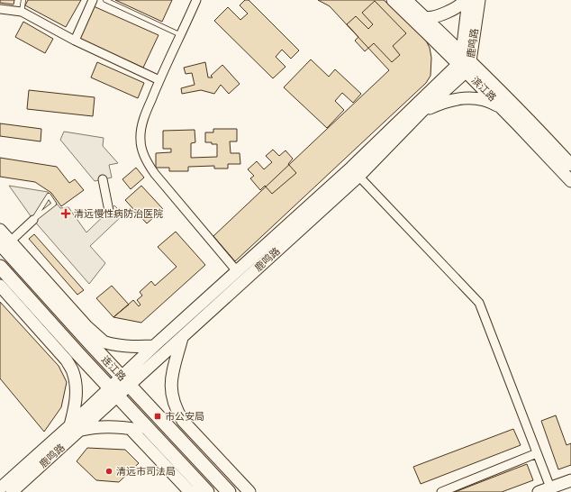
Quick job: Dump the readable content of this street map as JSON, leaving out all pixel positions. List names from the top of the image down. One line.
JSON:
{"streets":{"main road":["连江路"],"street":["鹿鸣路","滨江路"]},"crossings":[["鹿鸣路","滨江路"],["鹿鸣路","连江路"]],"places":{"health":["清远慢性病防治医院"],"transit":["市公安局"],"other":["清远市司法局"]}}
